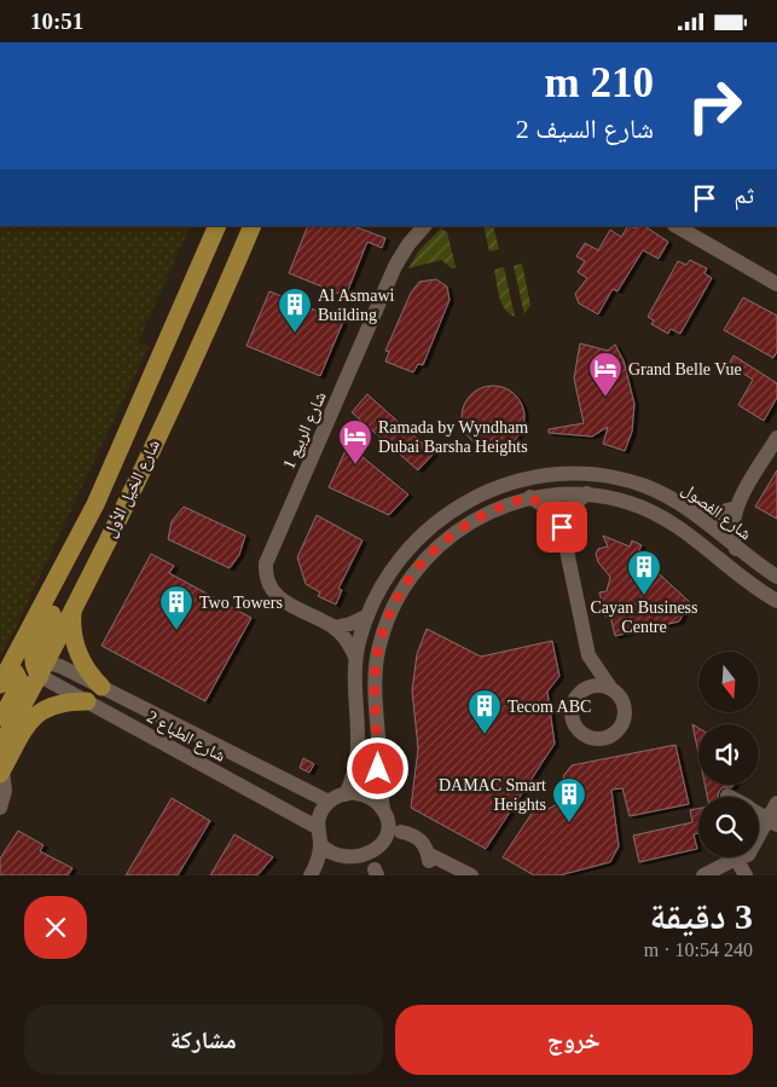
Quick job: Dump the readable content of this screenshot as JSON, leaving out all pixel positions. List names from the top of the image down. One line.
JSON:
{"streets":{"main road":["شارع الخيل الأول"],"street":["شارع الربيع 1","شارع الفصول","شارع الطباع 2"]},"crossings":[["شارع الربيع 1","شارع الفصول"],["شارع الخيل الأول","شارع الطباع 2"],["شارع الفصول","شارع الطباع 2"]],"places":{"building":["Al Asmawi Building","Cayan Business Centre","Two Towers","Tecom ABC","DAMAC Smart Heights"],"hotel":["Grand Belle Vue","Ramada by Wyndham Dubai Barsha Heights"]},"north":"bottom","page":{"status":"10:51","turn":["210 m","شارع السيف 2"],"then":"ثم","heading":["3 دقيقة","240 m · 10:54"],"buttons":["خروج","مشاركة"]}}
